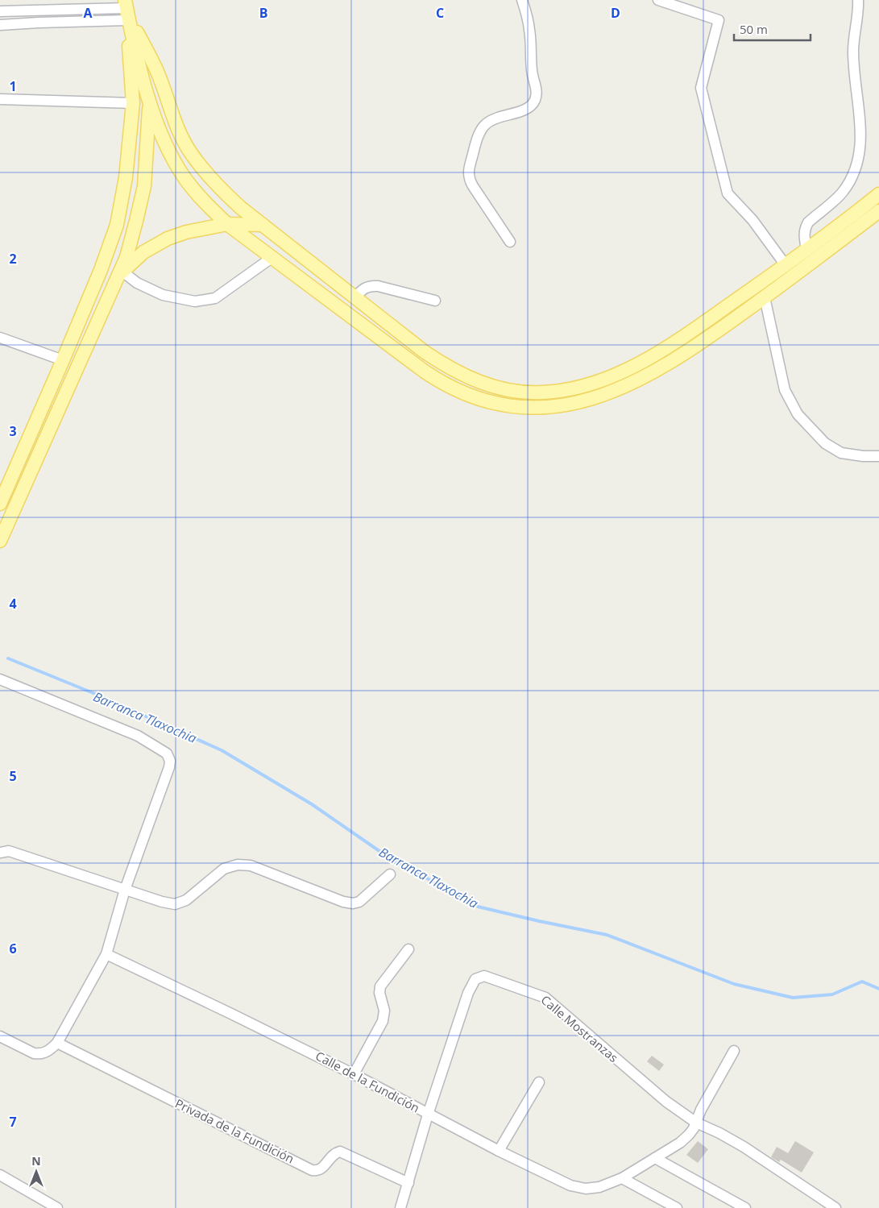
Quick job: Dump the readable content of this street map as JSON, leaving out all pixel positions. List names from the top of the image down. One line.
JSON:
{"streets":{"street":["Calle Mostranzas","Calle de la Fundición","Privada de la Fundición"]},"crossings":[["Calle Mostranzas","Calle de la Fundición"],["Calle Mostranzas","Privada de la Fundición"]],"water":["Barranca Tlaxochia"],"scale_bar":"50 m","north":"top","grid":{"columns":["A","B","C","D"],"rows":["1","2","3","4","5","6","7"]}}
